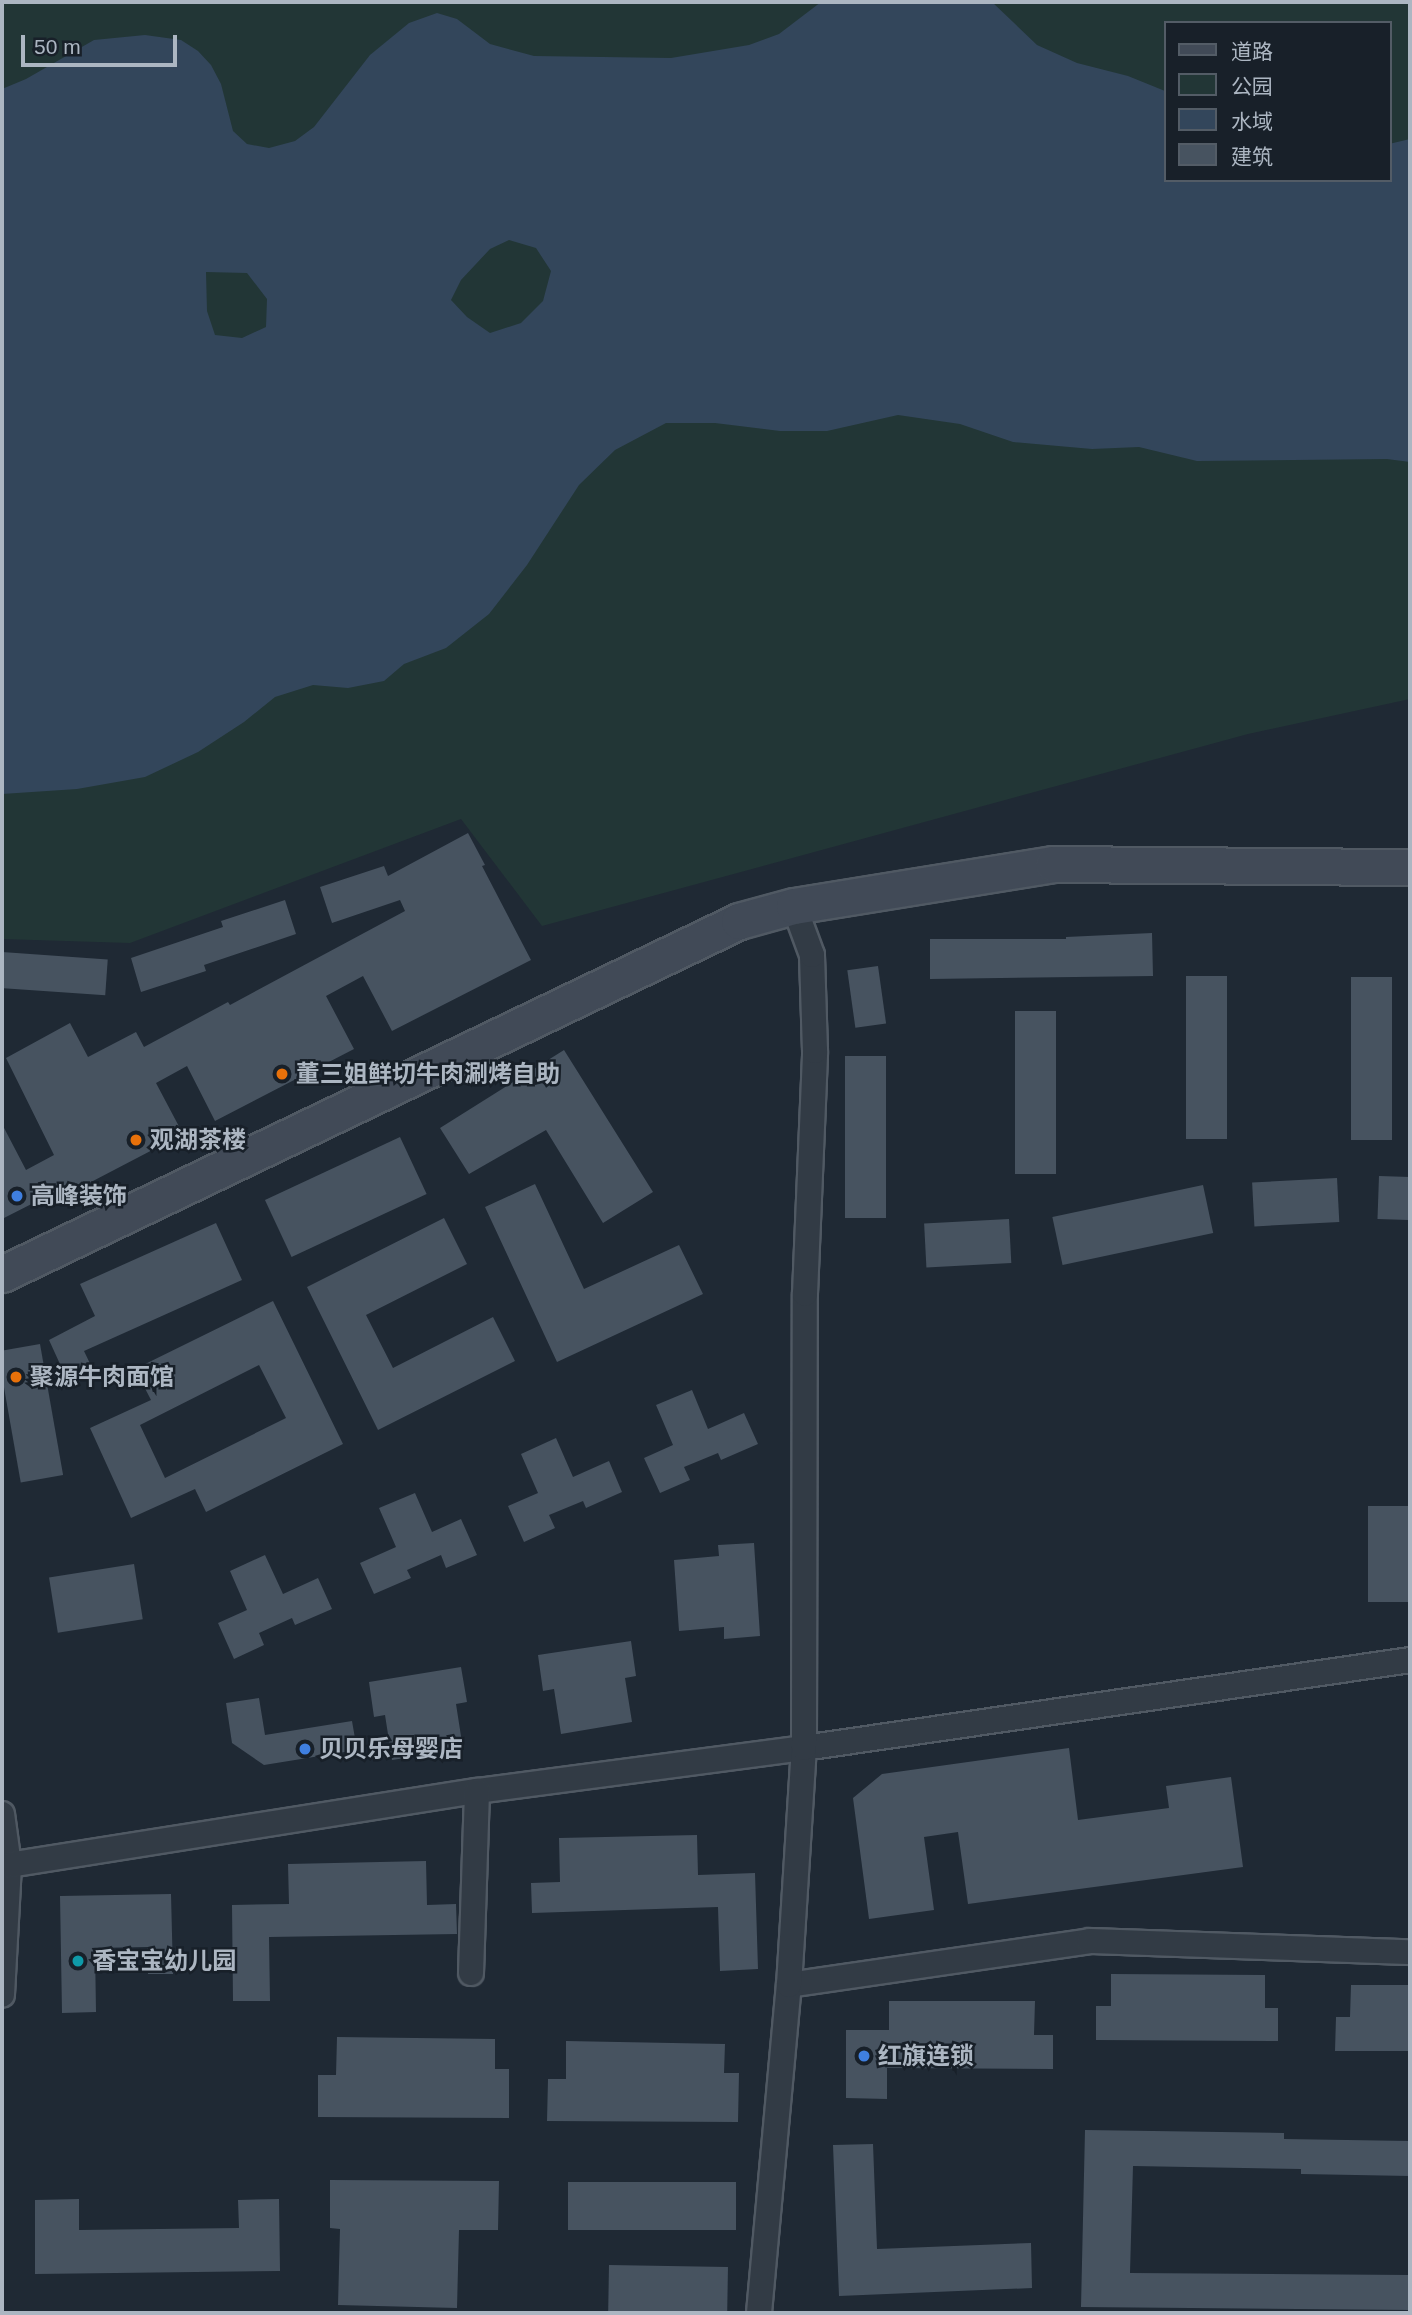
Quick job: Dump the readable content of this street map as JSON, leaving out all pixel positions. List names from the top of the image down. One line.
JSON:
{"places":["董三姐鲜切牛肉涮烤自助","观湖茶楼","高峰装饰","聚源牛肉面馆","贝贝乐母婴店","香宝宝幼儿园","红旗连锁"],"legend":["道路","公园","水域","建筑"],"scale_bar":"50 m"}
